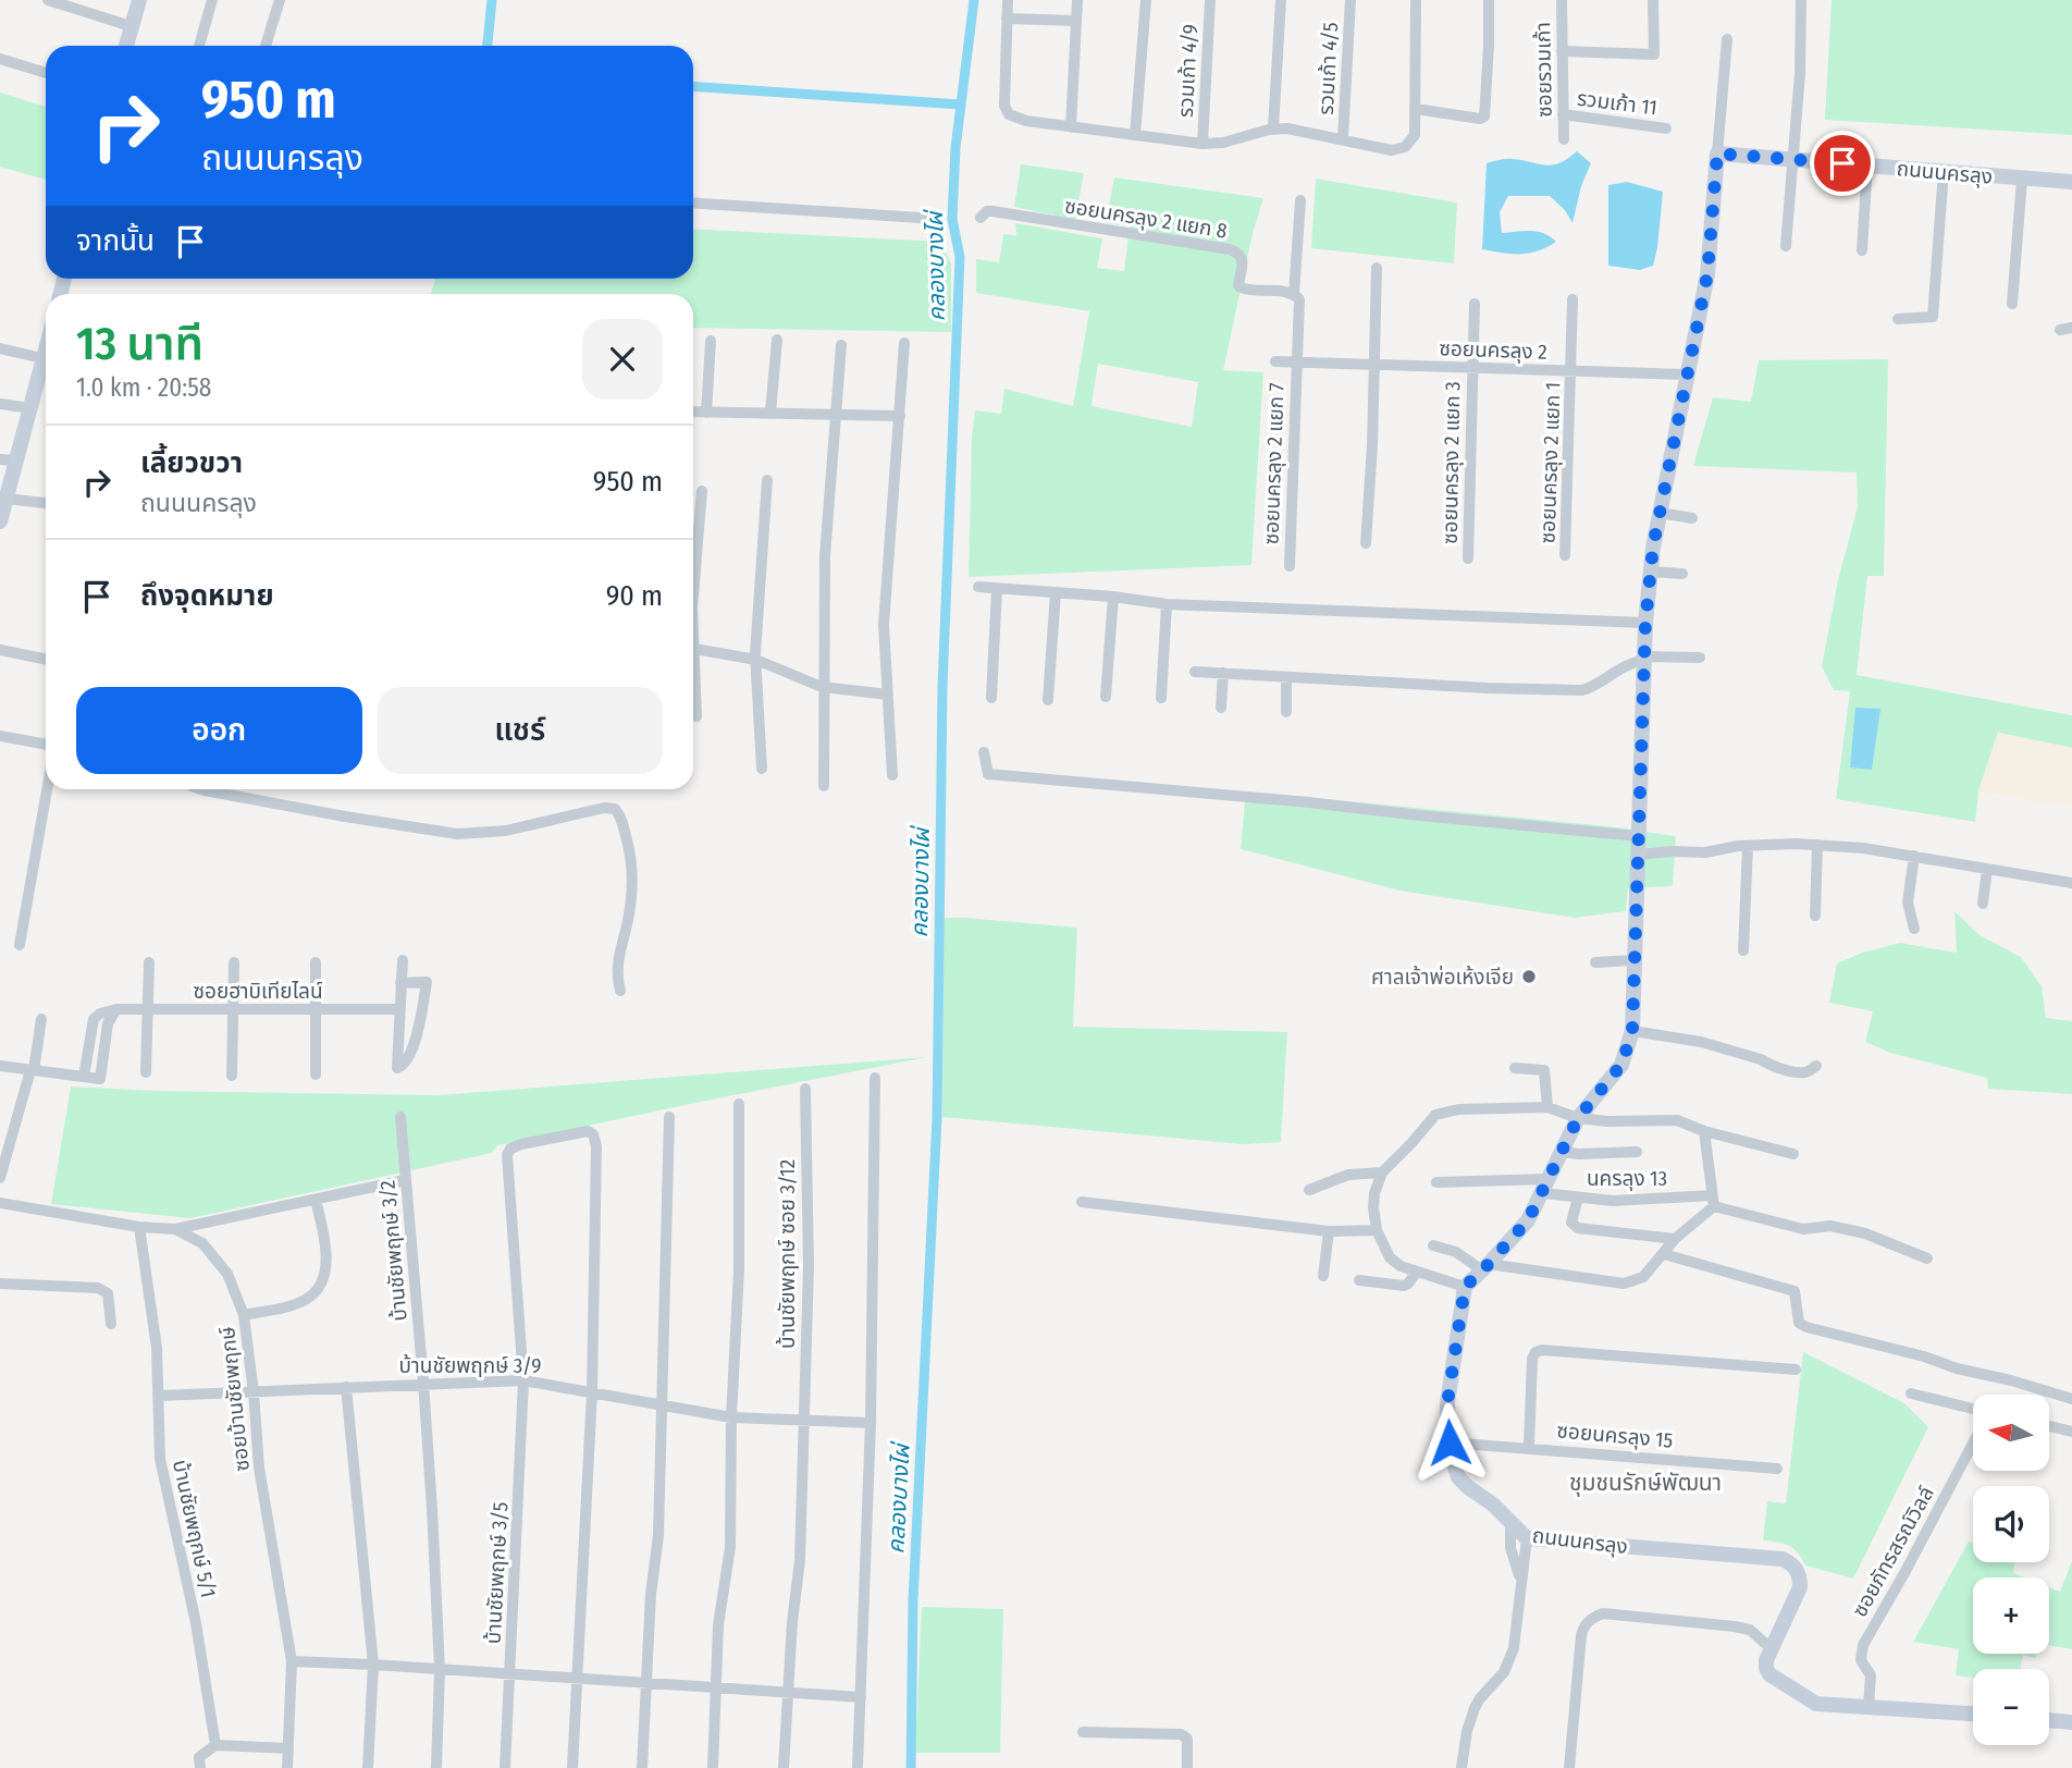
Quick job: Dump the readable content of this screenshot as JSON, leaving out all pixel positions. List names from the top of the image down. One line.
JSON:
{"streets":{"street":["รวมเก้า 4/5","ซอยรวมเก้า","รวมเก้า 4/9","รวมเก้า 11","ถนนนครลุง","ซอยนครลุง 2 แยก 8","ซอยนครลุง 2","ซอยนครลุง 2 แยก 3","ซอยนครลุง 2 แยก 1","ซอยนครลุง 2 แยก 7","ซอยฮาบิเทียไลน์","นครลุง 13","บ้านชัยพฤกษ์ 3/2","บ้านชัยพฤกษ์ ซอย 3/12","บ้านชัยพฤกษ์ 3/9","ซอยบ้านชัยพฤกษ์","ซอยนครลุง 15","บ้านชัยพฤกษ์ 5/1","ซอยภัทรสรณ์วิลล์","บ้านชัยพฤกษ์ 3/5"]},"crossings":[["ซอยรวมเก้า","รวมเก้า 11"],["ถนนนครลุง","ซอยนครลุง 15"],["ซอยนครลุง 2","ซอยนครลุง 2 แยก 3"],["ซอยนครลุง 2","ซอยนครลุง 2 แยก 1"],["ซอยนครลุง 2","ซอยนครลุง 2 แยก 7"],["บ้านชัยพฤกษ์ 3/2","บ้านชัยพฤกษ์ 3/9"],["บ้านชัยพฤกษ์ ซอย 3/12","บ้านชัยพฤกษ์ 3/9"],["บ้านชัยพฤกษ์ 3/9","ซอยบ้านชัยพฤกษ์"],["บ้านชัยพฤกษ์ 3/9","บ้านชัยพฤกษ์ 5/1"],["บ้านชัยพฤกษ์ 3/9","บ้านชัยพฤกษ์ 3/5"],["ซอยบ้านชัยพฤกษ์","บ้านชัยพฤกษ์ 5/1"]],"districts":["ชุมชนรักษ์พัฒนา"],"water":["คลองบางไผ่"],"places":["ศาลเจ้าพ่อเห้งเจีย"],"north":"left","page":{"turn":["950 m","ถนนนครลุง"],"then":"จากนั้น","heading":["13 นาที","1.0 km · 20:58"],"list":[{"name":"เลี้ยวขวา","note":"ถนนนครลุง","value":"950 m"},{"name":"ถึงจุดหมาย","value":"90 m"}],"buttons":["ออก","แชร์"],"map_buttons":["+","−"]}}
